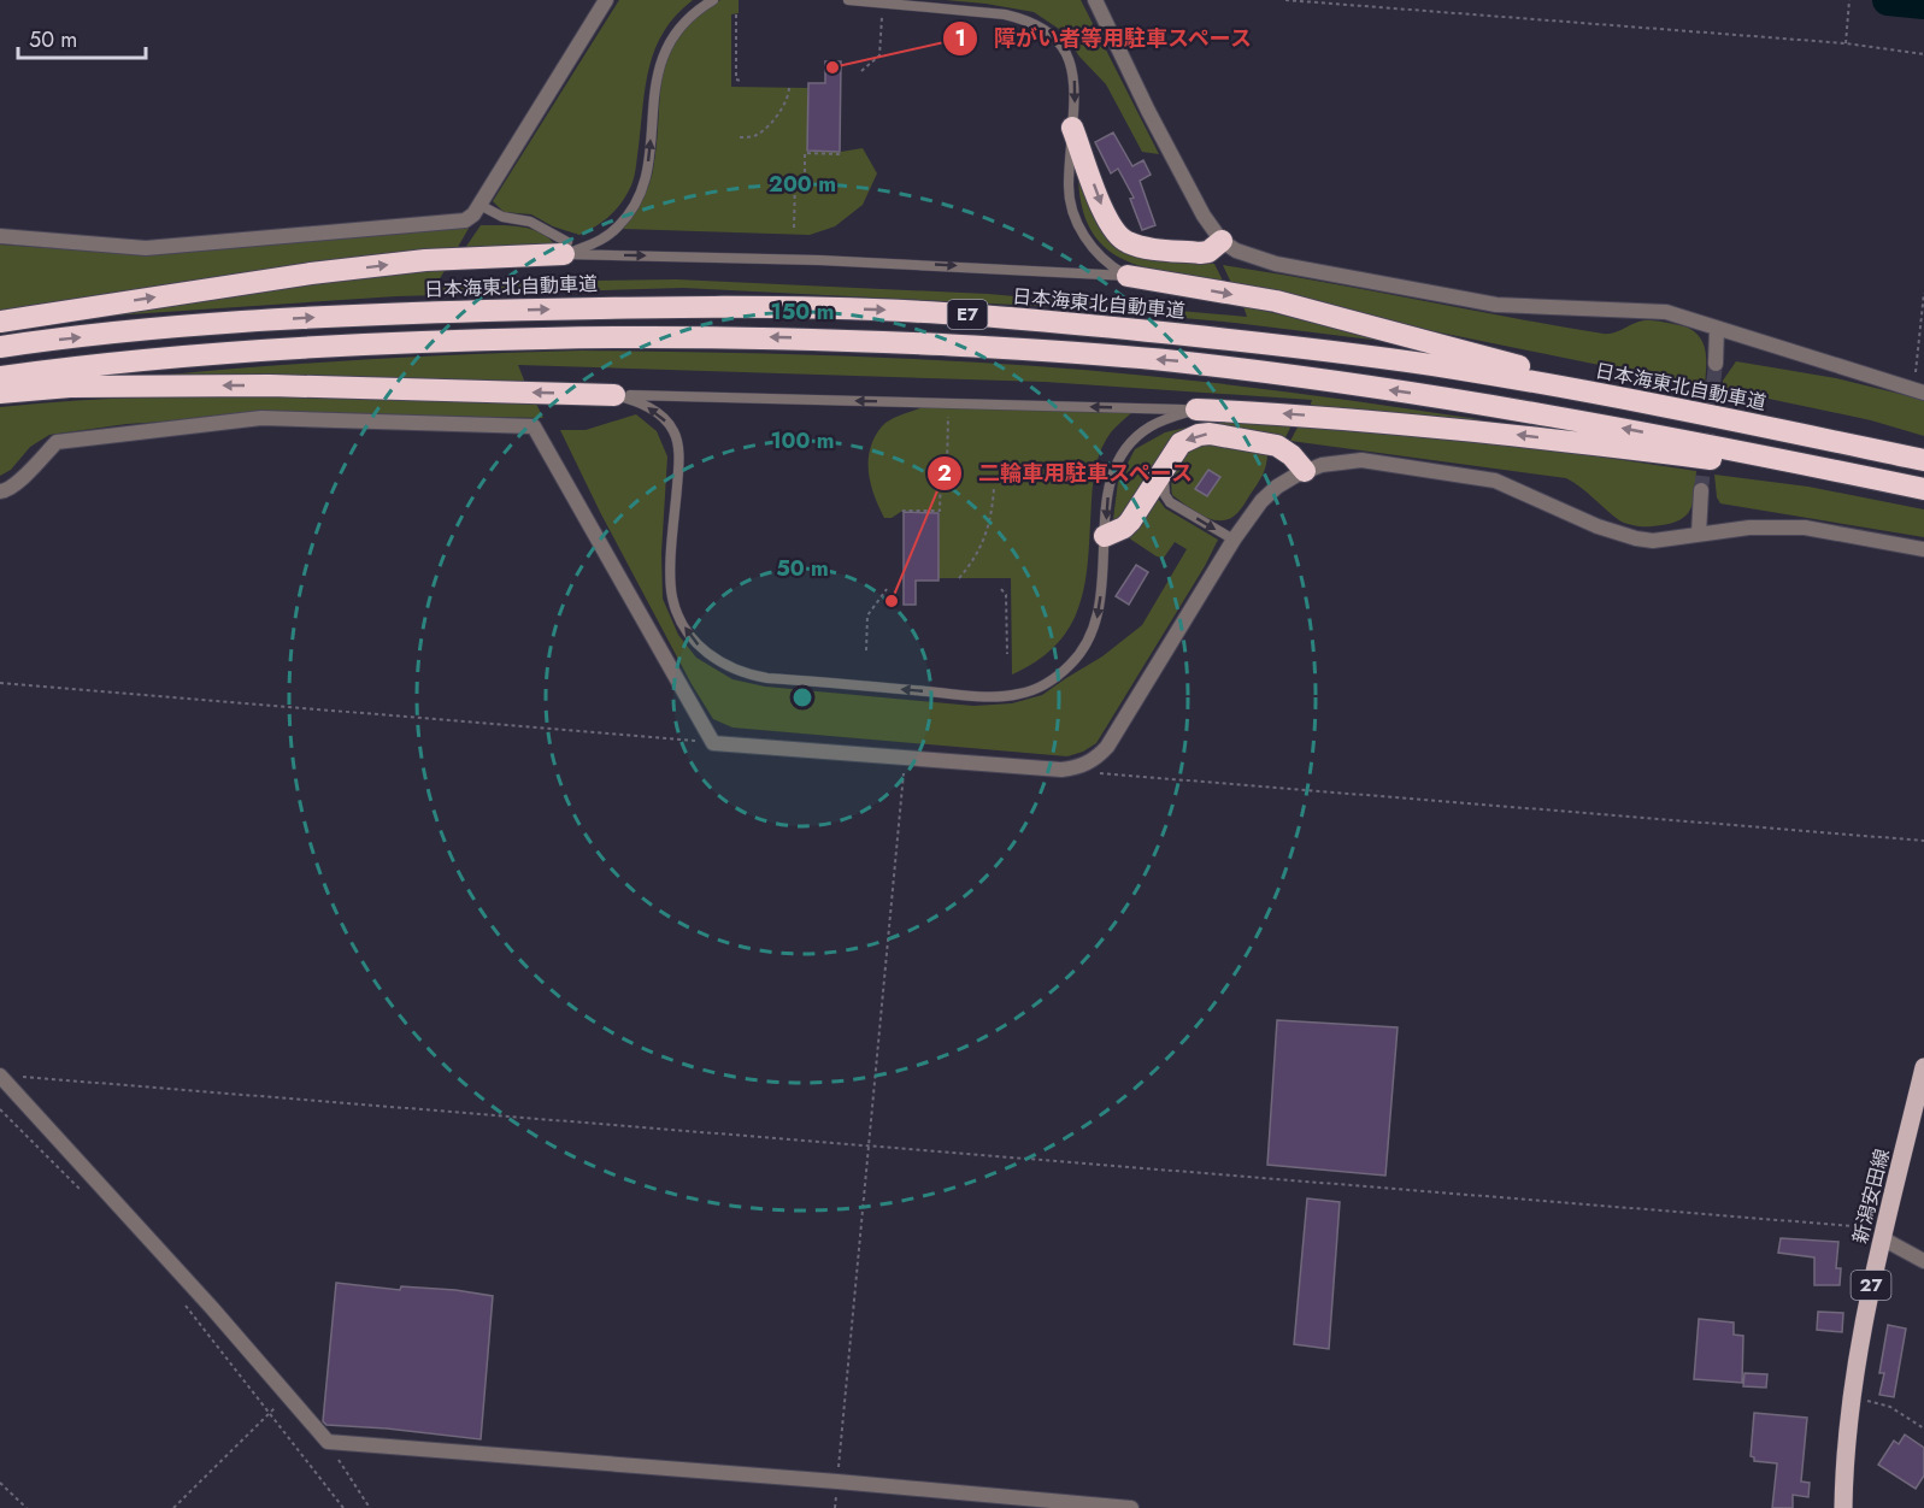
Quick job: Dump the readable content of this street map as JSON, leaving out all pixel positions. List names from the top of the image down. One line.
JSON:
{"streets":{"highway":["日本海東北自動車道","E7"],"main road":["新潟安田線","27"]},"places":["障がい者等用駐車スペース","二輪車用駐車スペース"],"scale_bar":"50 m","rings":["200 m","150 m","100 m","50 m"]}
